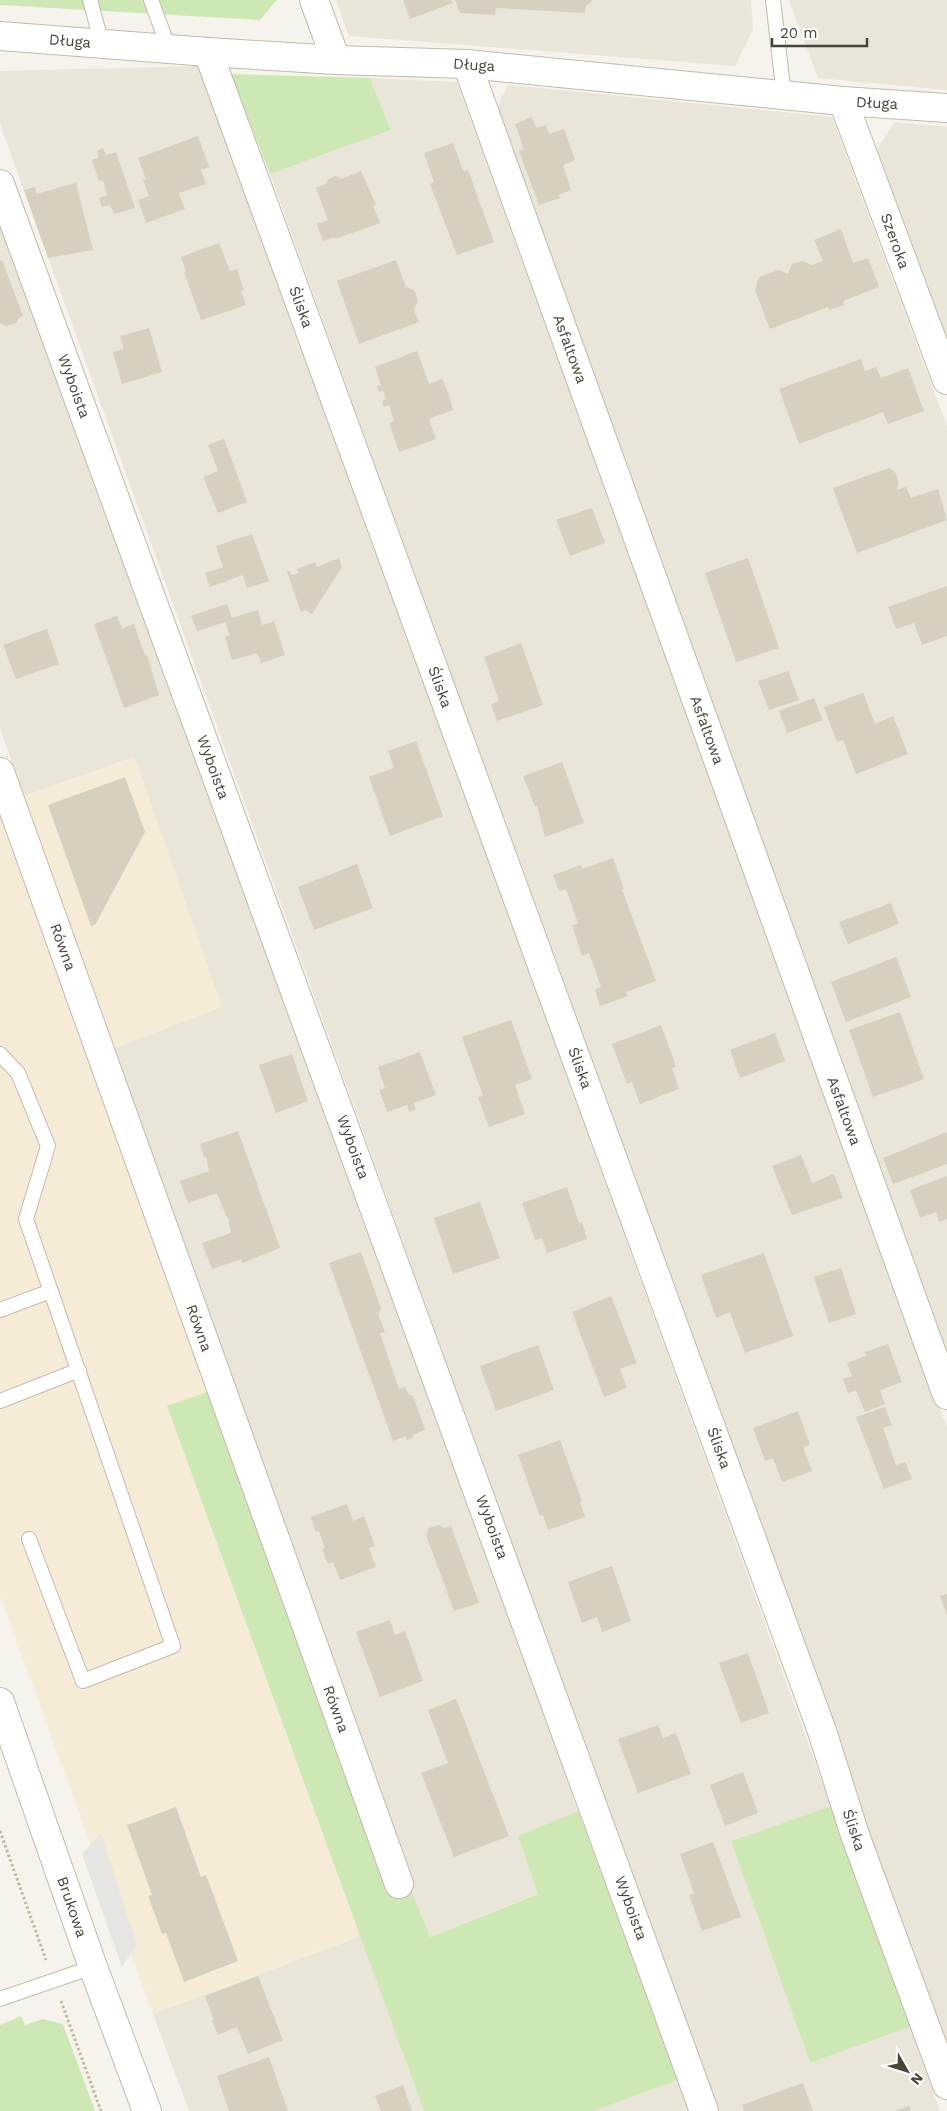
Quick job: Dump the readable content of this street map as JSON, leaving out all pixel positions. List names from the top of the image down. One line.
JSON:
{"streets":{"street":["Długa","Szeroka","Śliska","Asfaltowa","Wyboista","Równa","Brukowa"]},"crossings":[["Długa","Szeroka"],["Długa","Śliska"],["Długa","Asfaltowa"]],"scale_bar":"20 m","north":"bottom right"}
